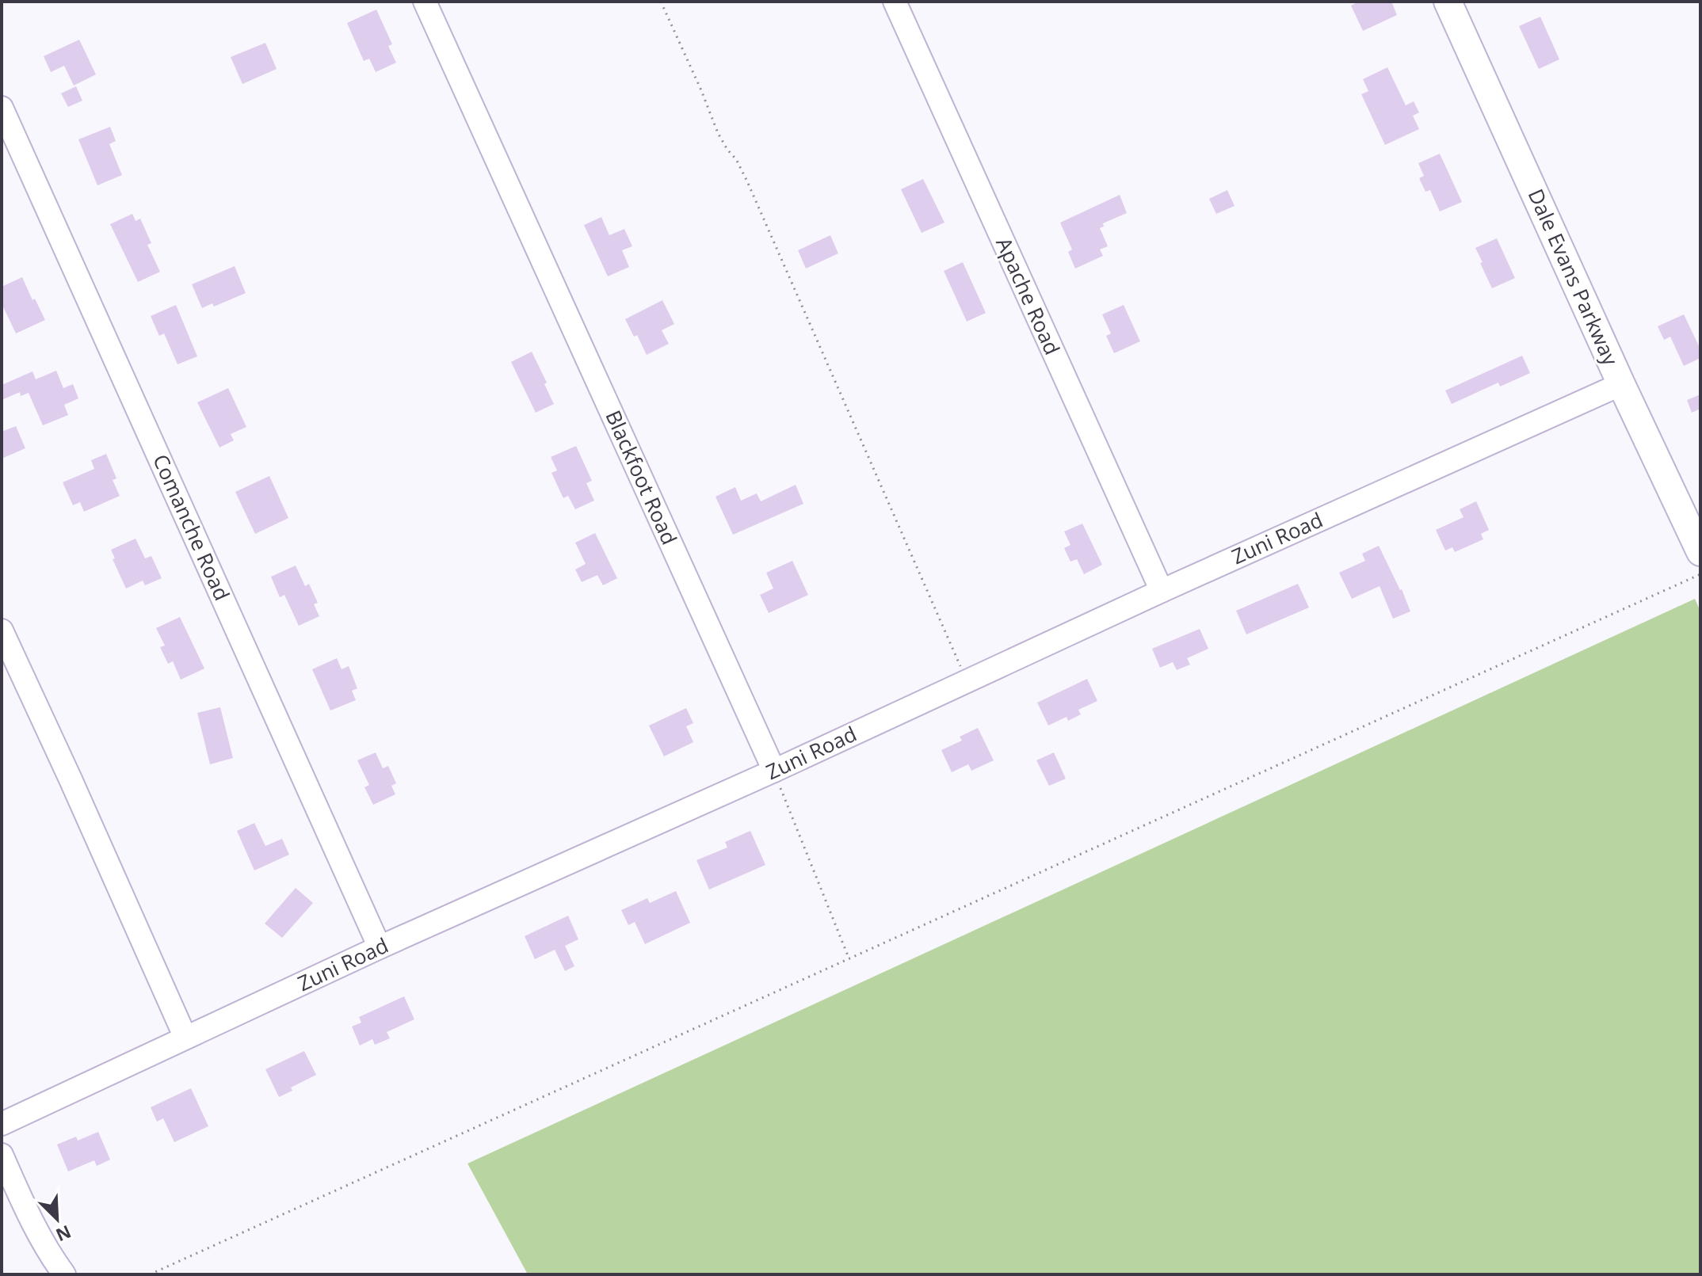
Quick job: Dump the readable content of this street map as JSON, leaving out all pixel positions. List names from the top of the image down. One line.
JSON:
{"streets":{"main road":["Dale Evans Parkway"],"street":["Apache Road","Blackfoot Road","Comanche Road","Zuni Road"]},"crossings":[["Dale Evans Parkway","Zuni Road"],["Apache Road","Zuni Road"],["Blackfoot Road","Zuni Road"],["Comanche Road","Zuni Road"]],"north":"bottom right"}
